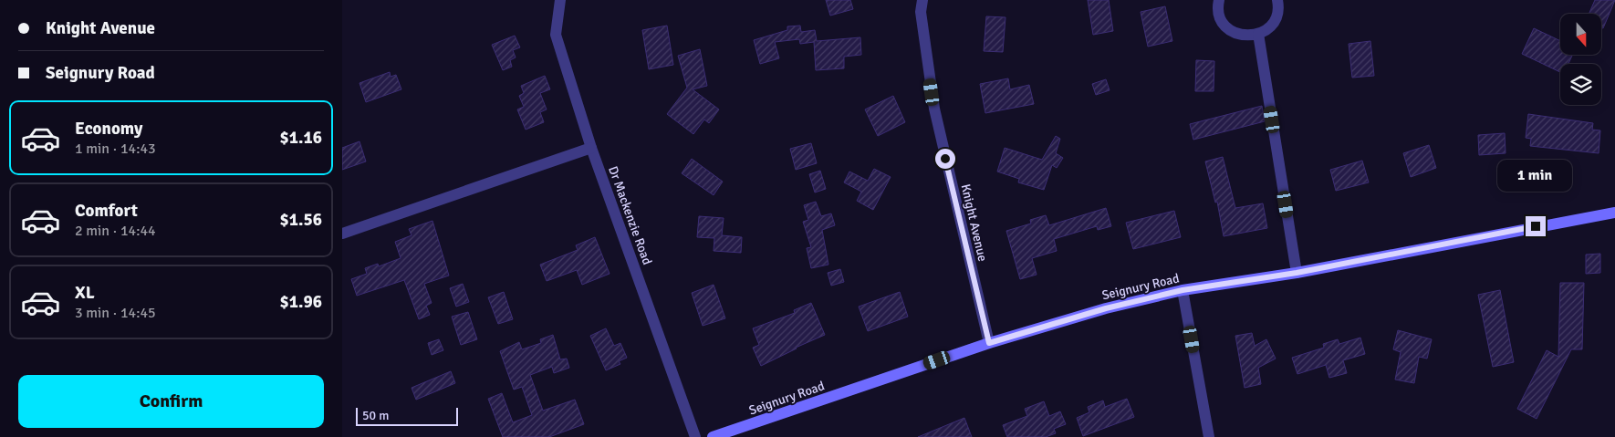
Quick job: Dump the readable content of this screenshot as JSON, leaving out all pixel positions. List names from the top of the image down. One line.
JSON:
{"streets":{"main road":["Seignury Road"],"street":["Dr Mackenzie Road","Knight Avenue"]},"crossings":[["Knight Avenue","Seignury Road"]],"scale_bar":"50 m","north":"bottom","page":{"banner":["Knight Avenue","Seignury Road"],"list":[{"name":"Economy","note":"1 min · 14:43","value":"$1.16"},{"name":"Comfort","note":"2 min · 14:44","value":"$1.56"},{"name":"XL","note":"3 min · 14:45","value":"$1.96"}],"bubble":"1 min","buttons":"Confirm","scale":"50 m"}}
